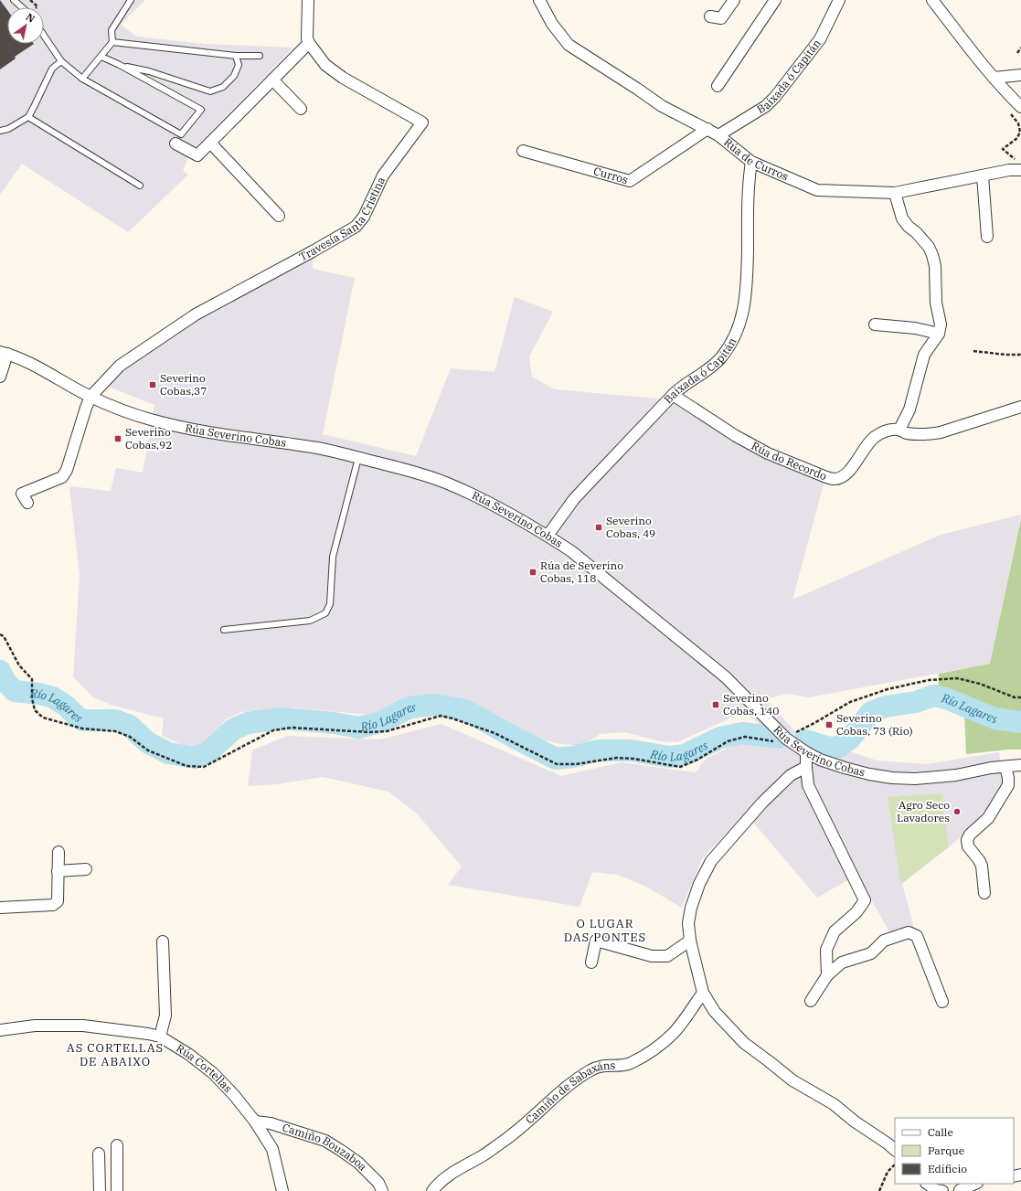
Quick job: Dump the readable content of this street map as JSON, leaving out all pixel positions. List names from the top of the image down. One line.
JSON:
{"streets":{"street":["Baixada ó Capitán","Rúa de Curros","Curros","Travesía Santa Cristina","Rúa Severino Cobas","Rúa do Recordo","Rúa Cortellas","Camiño de Sabaxáns","Camiño Bouzaboa"]},"crossings":[["Baixada ó Capitán","Rúa de Curros"],["Baixada ó Capitán","Rúa Severino Cobas"],["Baixada ó Capitán","Rúa do Recordo"],["Rúa de Curros","Curros"],["Travesía Santa Cristina","Rúa Severino Cobas"],["Rúa Cortellas","Camiño Bouzaboa"]],"districts":["O LUGAR DAS PONTES","AS CORTELLAS DE ABAIXO"],"water":["Río Lagares"],"places":{"transit":["Severino Cobas,37","Severino Cobas,92","Severino Cobas, 49","Rúa de Severino Cobas, 118","Severino Cobas, 140","Severino Cobas, 73 (Rio)"],"other":["Agro Seco Lavadores"]},"legend":["Calle","Parque","Edificio"],"north":"top right"}
